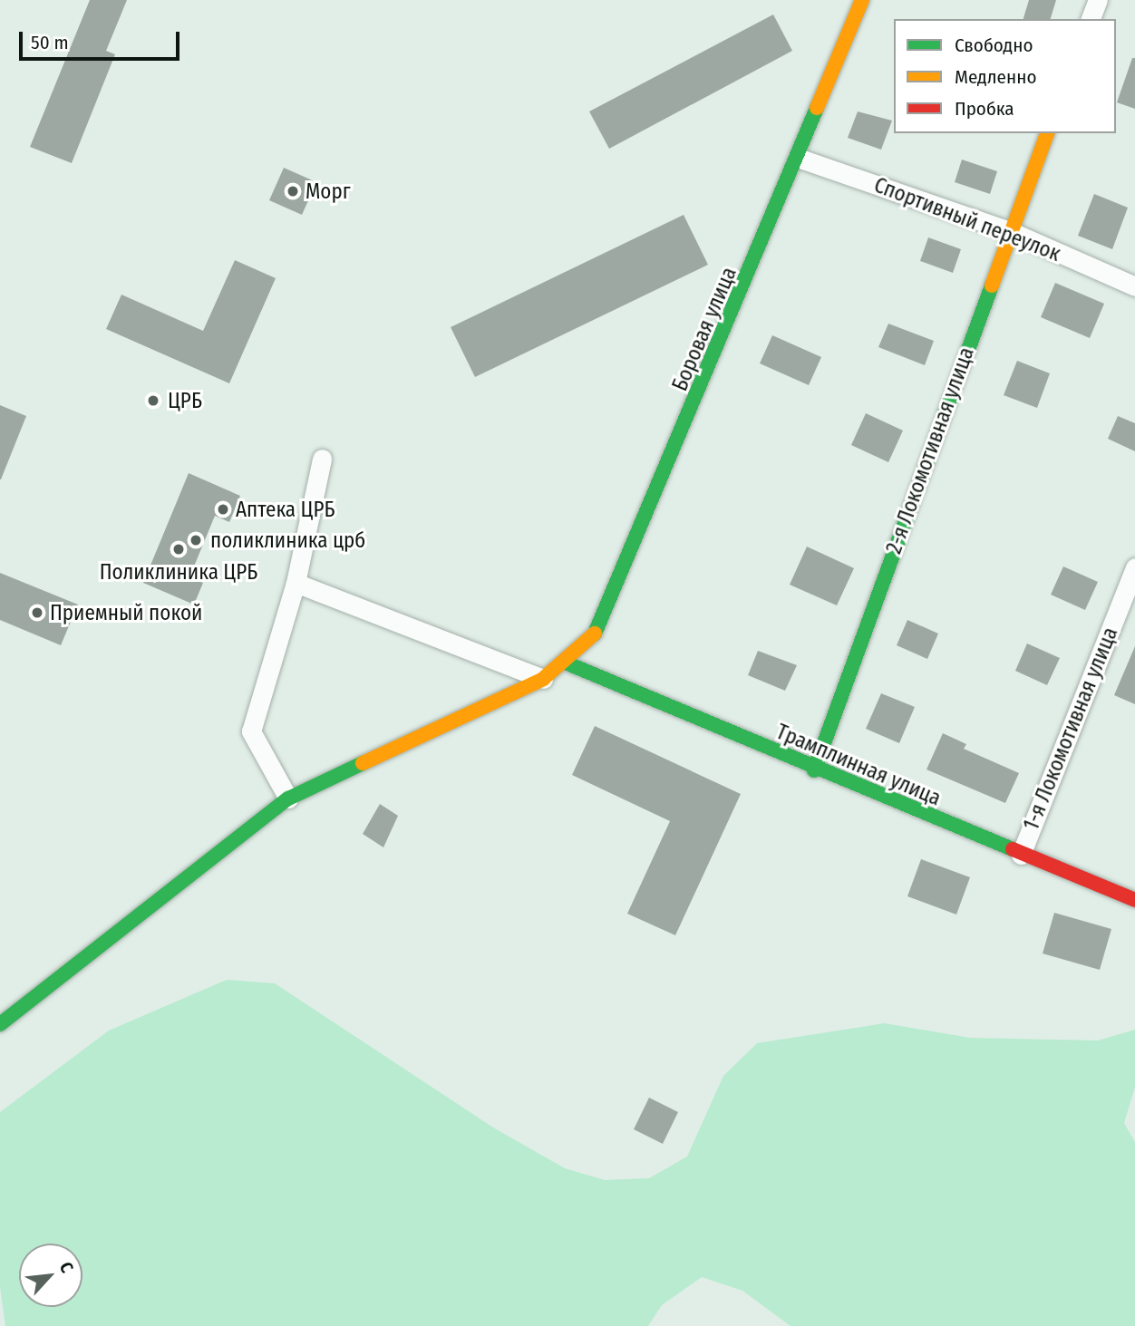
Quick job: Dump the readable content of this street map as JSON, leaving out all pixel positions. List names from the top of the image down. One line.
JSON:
{"streets":{"street":["Спортивный переулок","Боровая улица","2-я Локомотивная улица","1-я Локомотивная улица","Трамплинная улица"]},"crossings":[["Спортивный переулок","Боровая улица"],["Спортивный переулок","2-я Локомотивная улица"],["Боровая улица","Трамплинная улица"],["2-я Локомотивная улица","Трамплинная улица"],["1-я Локомотивная улица","Трамплинная улица"]],"places":["Морг","ЦРБ","Аптека ЦРБ","поликлиника црб","Поликлиника ЦРБ","Приемный покой"],"legend":["Свободно","Медленно","Пробка"],"scale_bar":"50 m","north":"top right"}
